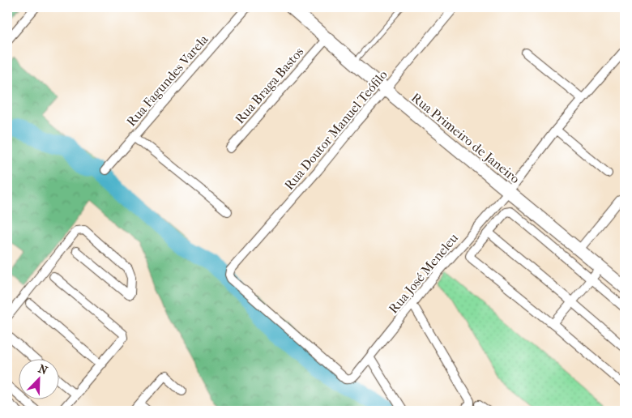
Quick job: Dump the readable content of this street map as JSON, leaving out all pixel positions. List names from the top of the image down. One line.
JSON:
{"streets":{"street":["Rua Fagundes Varela","Rua Braga Bastos","Rua Doutor Manuel Teófilo","Rua Primeiro de Janeiro","Rua José Meneleu"]},"crossings":[["Rua Braga Bastos","Rua Primeiro de Janeiro"],["Rua Doutor Manuel Teófilo","Rua Primeiro de Janeiro"],["Rua Doutor Manuel Teófilo","Rua José Meneleu"],["Rua Primeiro de Janeiro","Rua José Meneleu"]],"north":"top right"}
